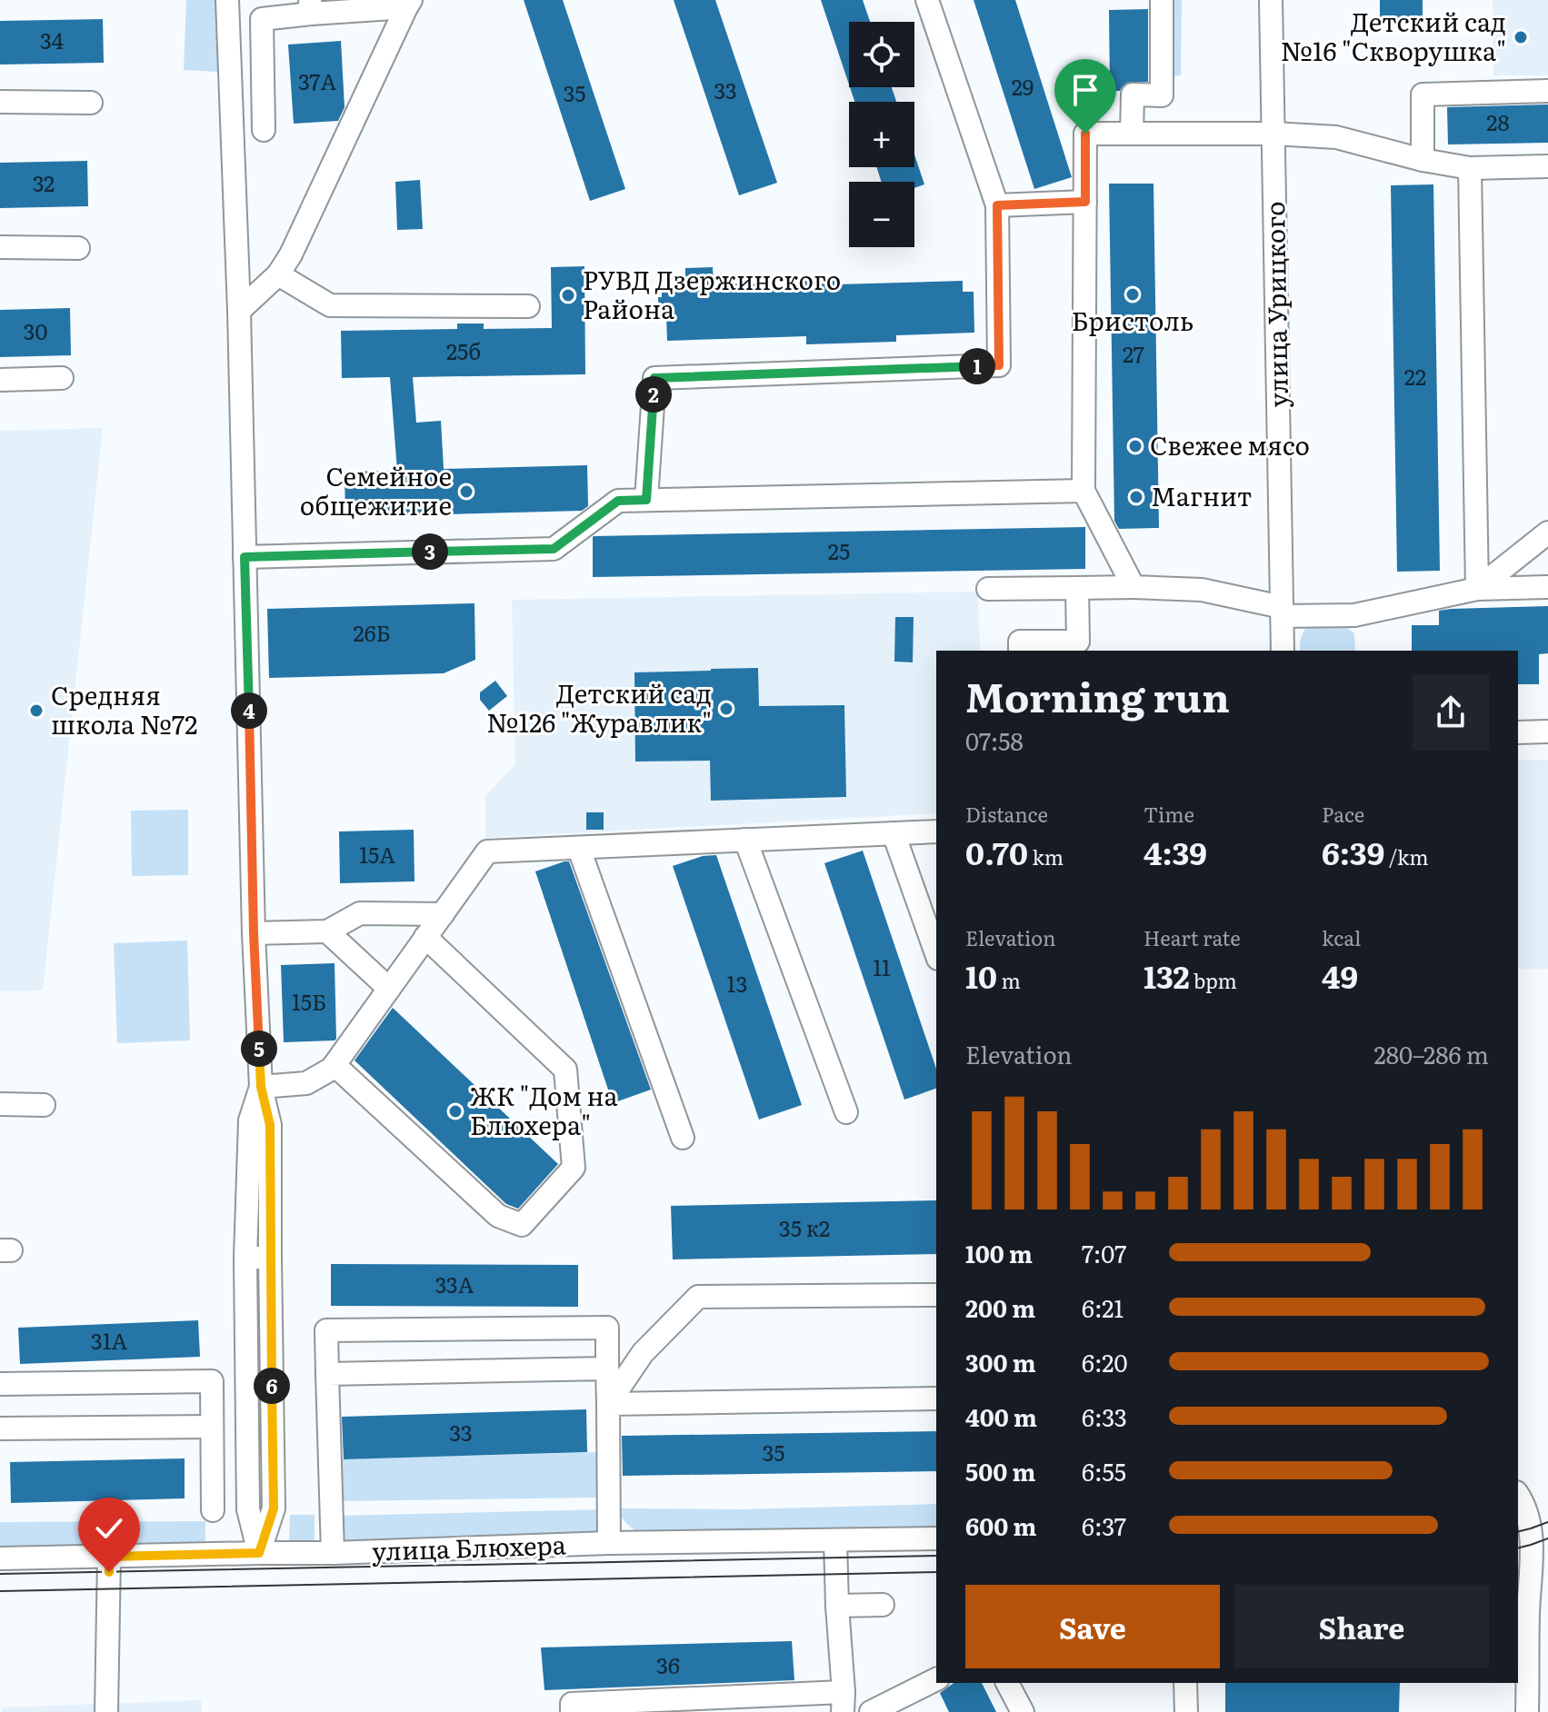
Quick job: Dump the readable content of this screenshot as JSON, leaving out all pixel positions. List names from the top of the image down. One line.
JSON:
{"streets":{"street":["улица Урицкого","улица Блюхера"]},"places":["Детский сад №16 \"Скворушка\"","Бристоль","РУВД Дзержинского Района","Свежее мясо","Семейное общежитие","Магнит","Детский сад №126 \"Журавлик\"","Средняя школа №72","ЖК \"Дом на Блюхера\""],"house_numbers":["34","37А","29","33","35","28","32","30","25б","27","22","25","26Б","15А","11","13","15Б","35 к2","33А","31А","33","35","36"],"page":{"map_buttons":["+","−"],"pins":["1","2","3","4","5","6"],"heading":["Morning run","07:58"],"stats":[["Distance","0.70 km"],["Time","4:39"],["Pace","6:39 /km"],["Elevation","10 m"],["Heart rate","132 bpm"],["kcal","49"]],"chart":["Elevation","280–286 m"],"list":[{"name":"100 m","note":"7:07"},{"name":"200 m","note":"6:21"},{"name":"300 m","note":"6:20"},{"name":"400 m","note":"6:33"},{"name":"500 m","note":"6:55"},{"name":"600 m","note":"6:37"}],"buttons":["Save","Share"]}}
